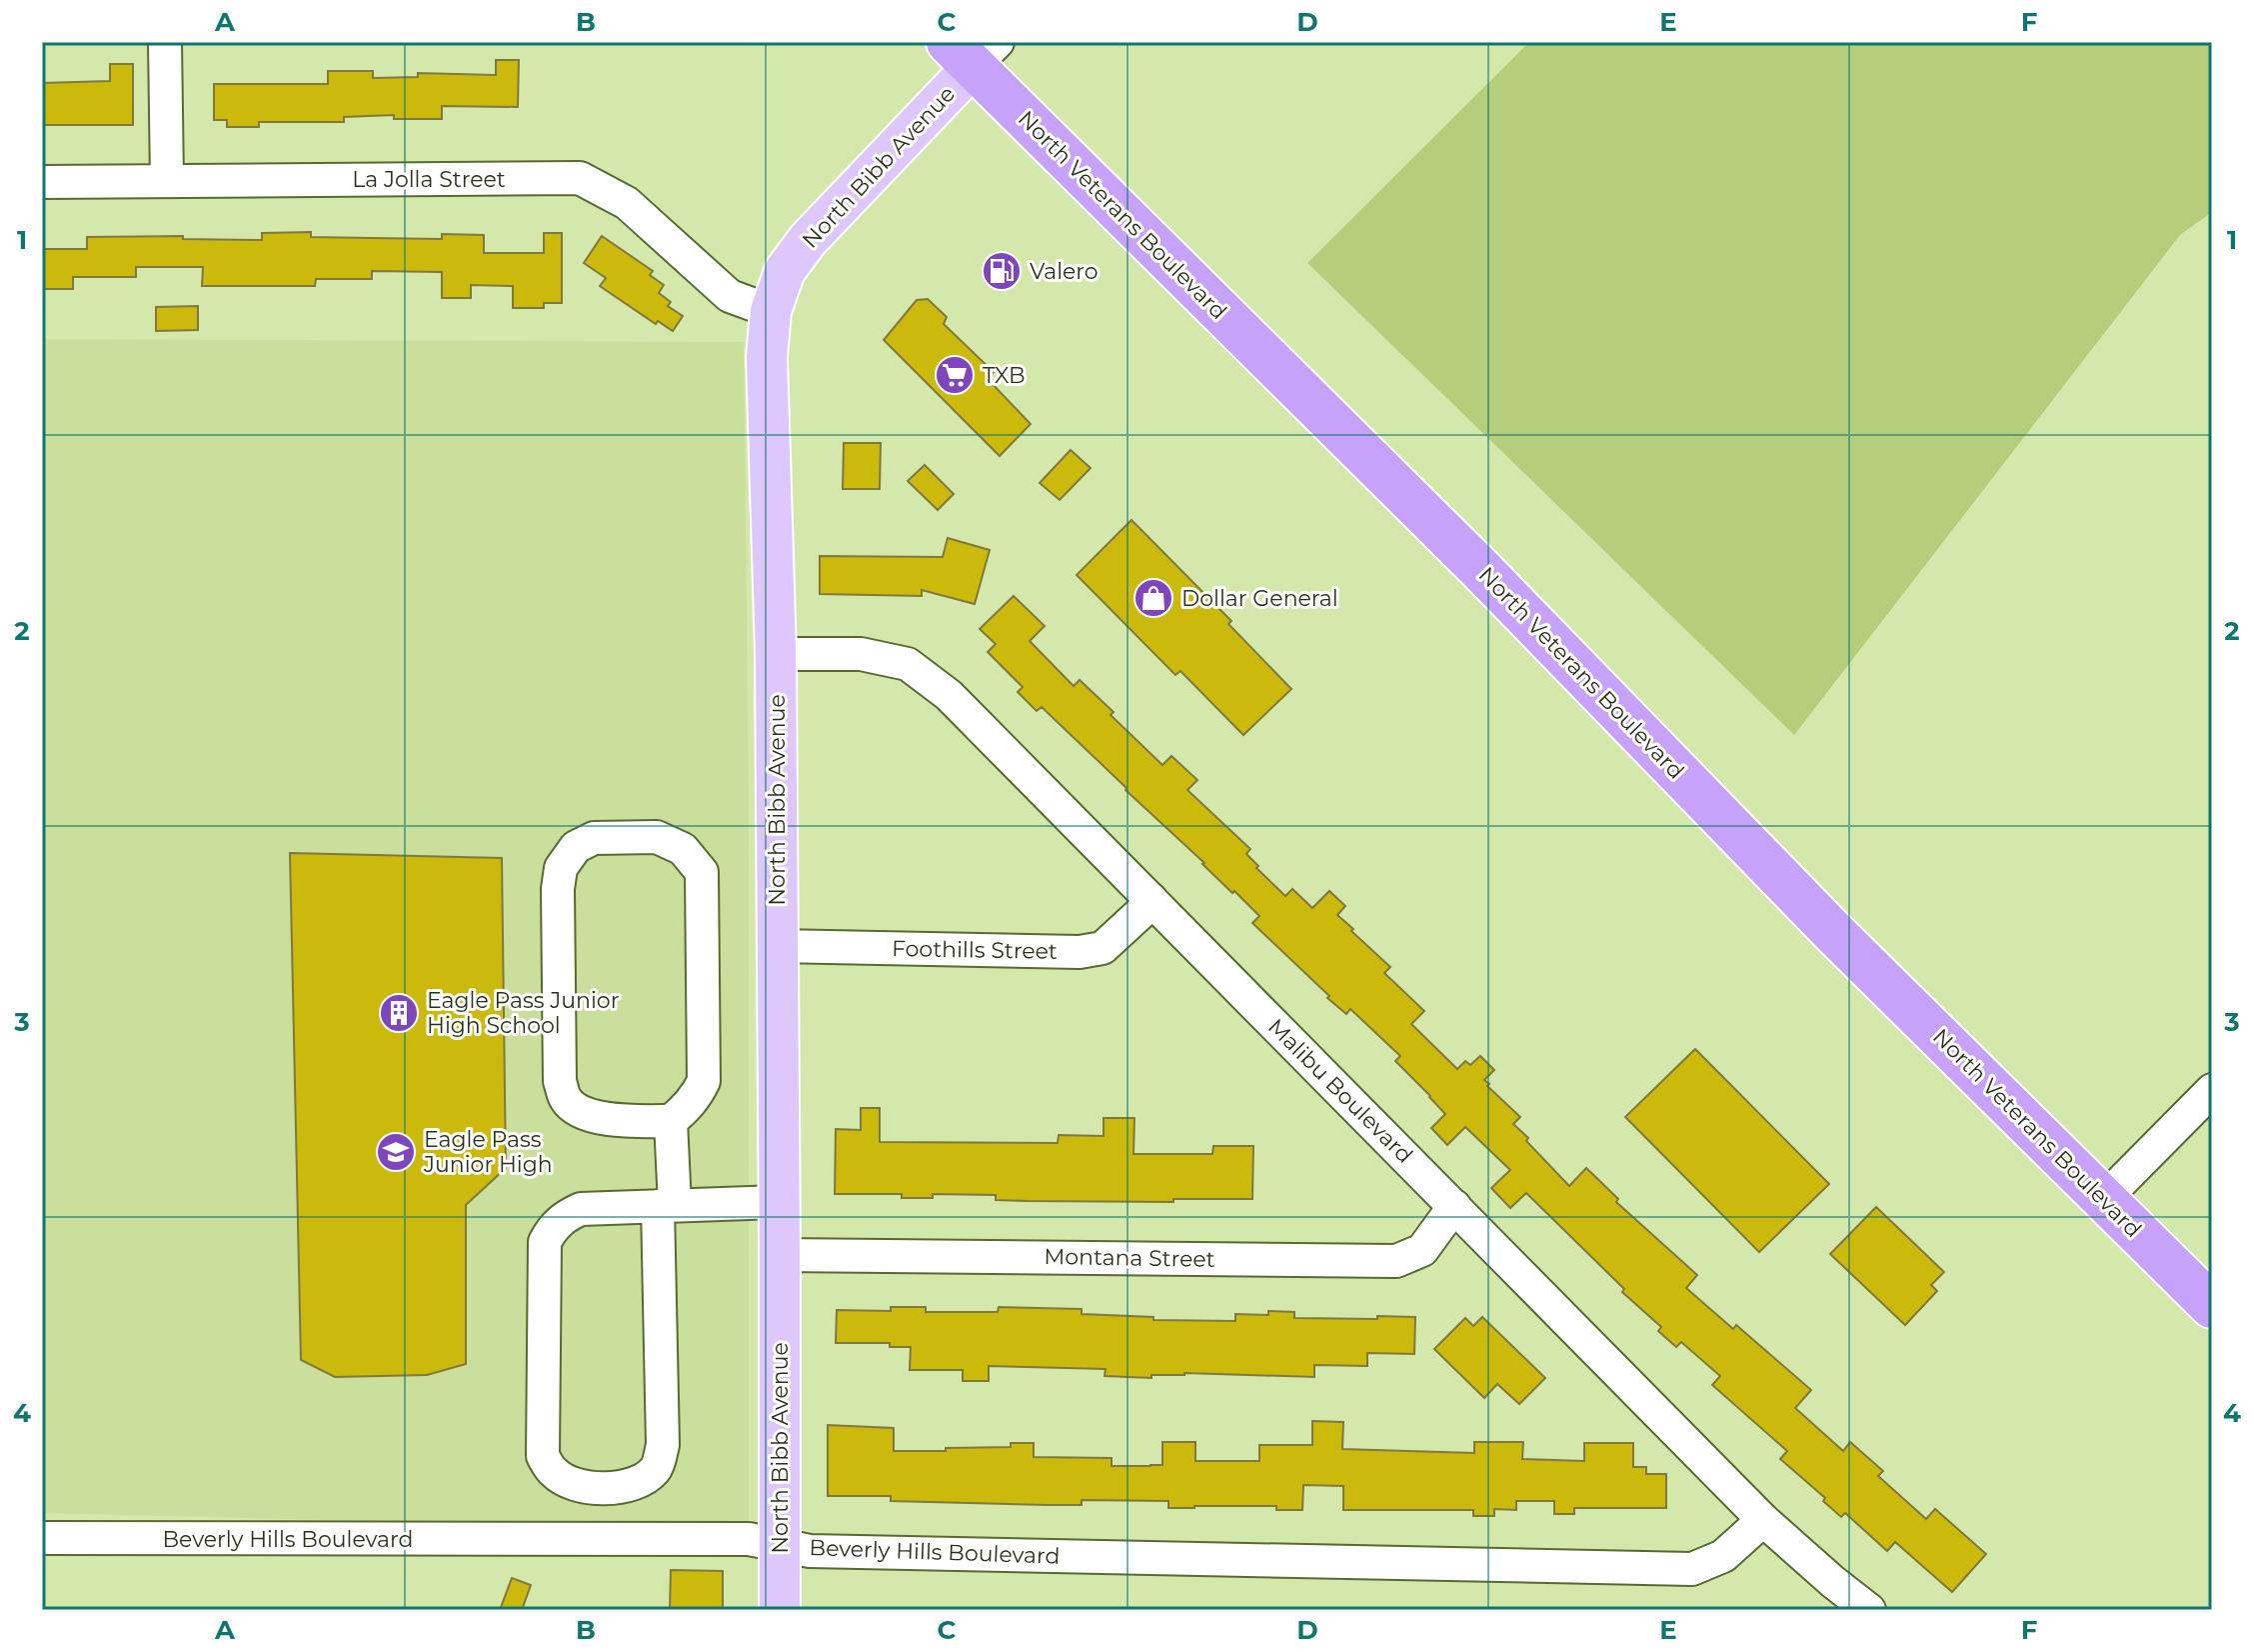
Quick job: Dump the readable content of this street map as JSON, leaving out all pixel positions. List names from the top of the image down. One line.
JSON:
{"streets":{"highway":["North Veterans Boulevard"],"main road":["North Bibb Avenue"],"street":["La Jolla Street","Foothills Street","Malibu Boulevard","Montana Street","Beverly Hills Boulevard"]},"crossings":[["North Bibb Avenue","La Jolla Street"],["North Bibb Avenue","North Veterans Boulevard"],["North Bibb Avenue","Foothills Street"],["North Bibb Avenue","Malibu Boulevard"],["North Bibb Avenue","Montana Street"],["North Bibb Avenue","Beverly Hills Boulevard"],["Foothills Street","Malibu Boulevard"],["Malibu Boulevard","Montana Street"],["Malibu Boulevard","Beverly Hills Boulevard"]],"places":{"fuel station":["Valero"],"supermarket":["TXB"],"shop":["Dollar General"],"building":["Eagle Pass Junior High School"],"school or university":["Eagle Pass Junior High"]},"grid":{"columns":["A","B","C","D","E","F"],"rows":["1","2","3","4"]}}
